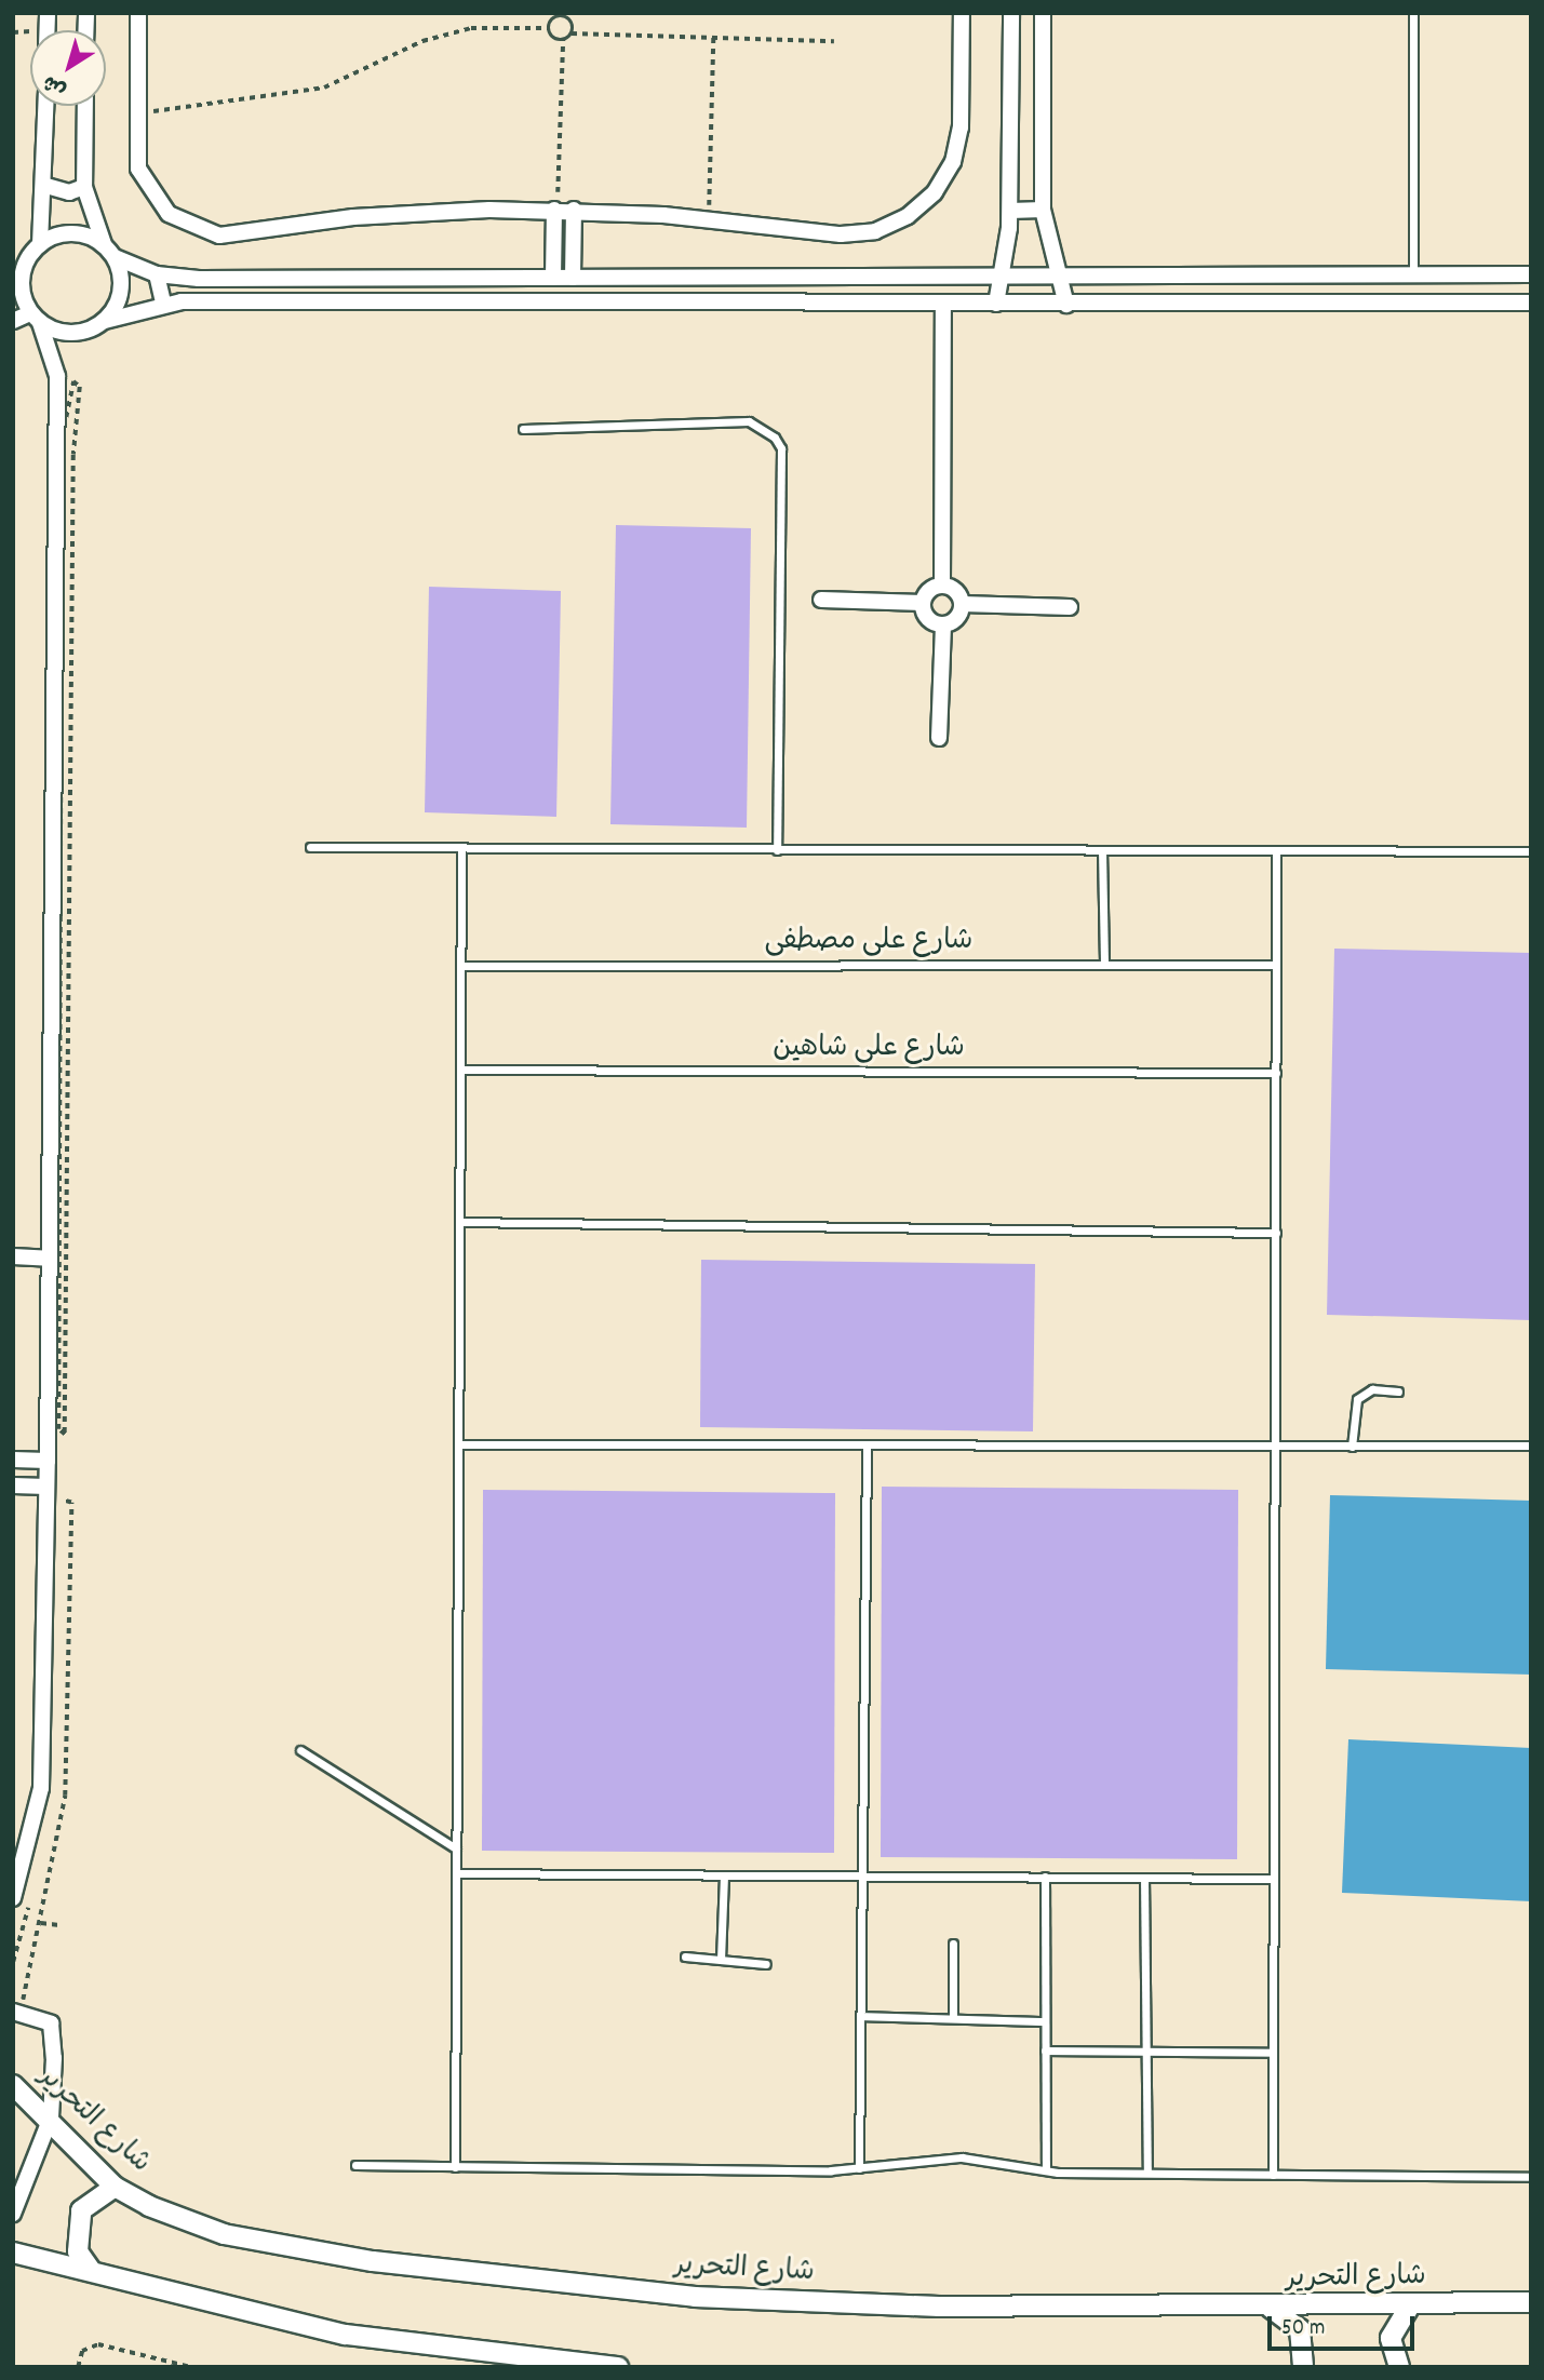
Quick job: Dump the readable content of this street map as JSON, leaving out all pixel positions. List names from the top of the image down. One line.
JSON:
{"streets":{"street":["شارع التحرير"],"lane":["شارع على مصطفى","شارع على شاهين"]},"scale_bar":"50 m","north":"bottom left"}
